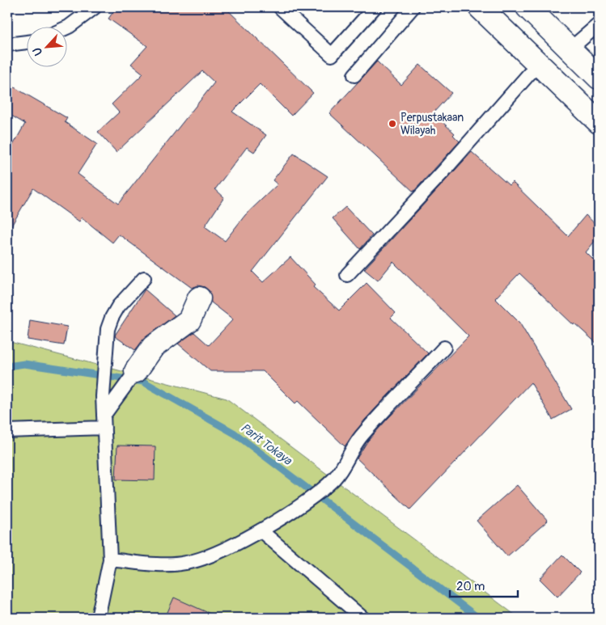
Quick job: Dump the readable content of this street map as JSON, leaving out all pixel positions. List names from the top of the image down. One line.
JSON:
{"water":["Parit Tokaya"],"places":["Perpustakaan Wilayah"],"scale_bar":"20 m","north":"bottom left"}
